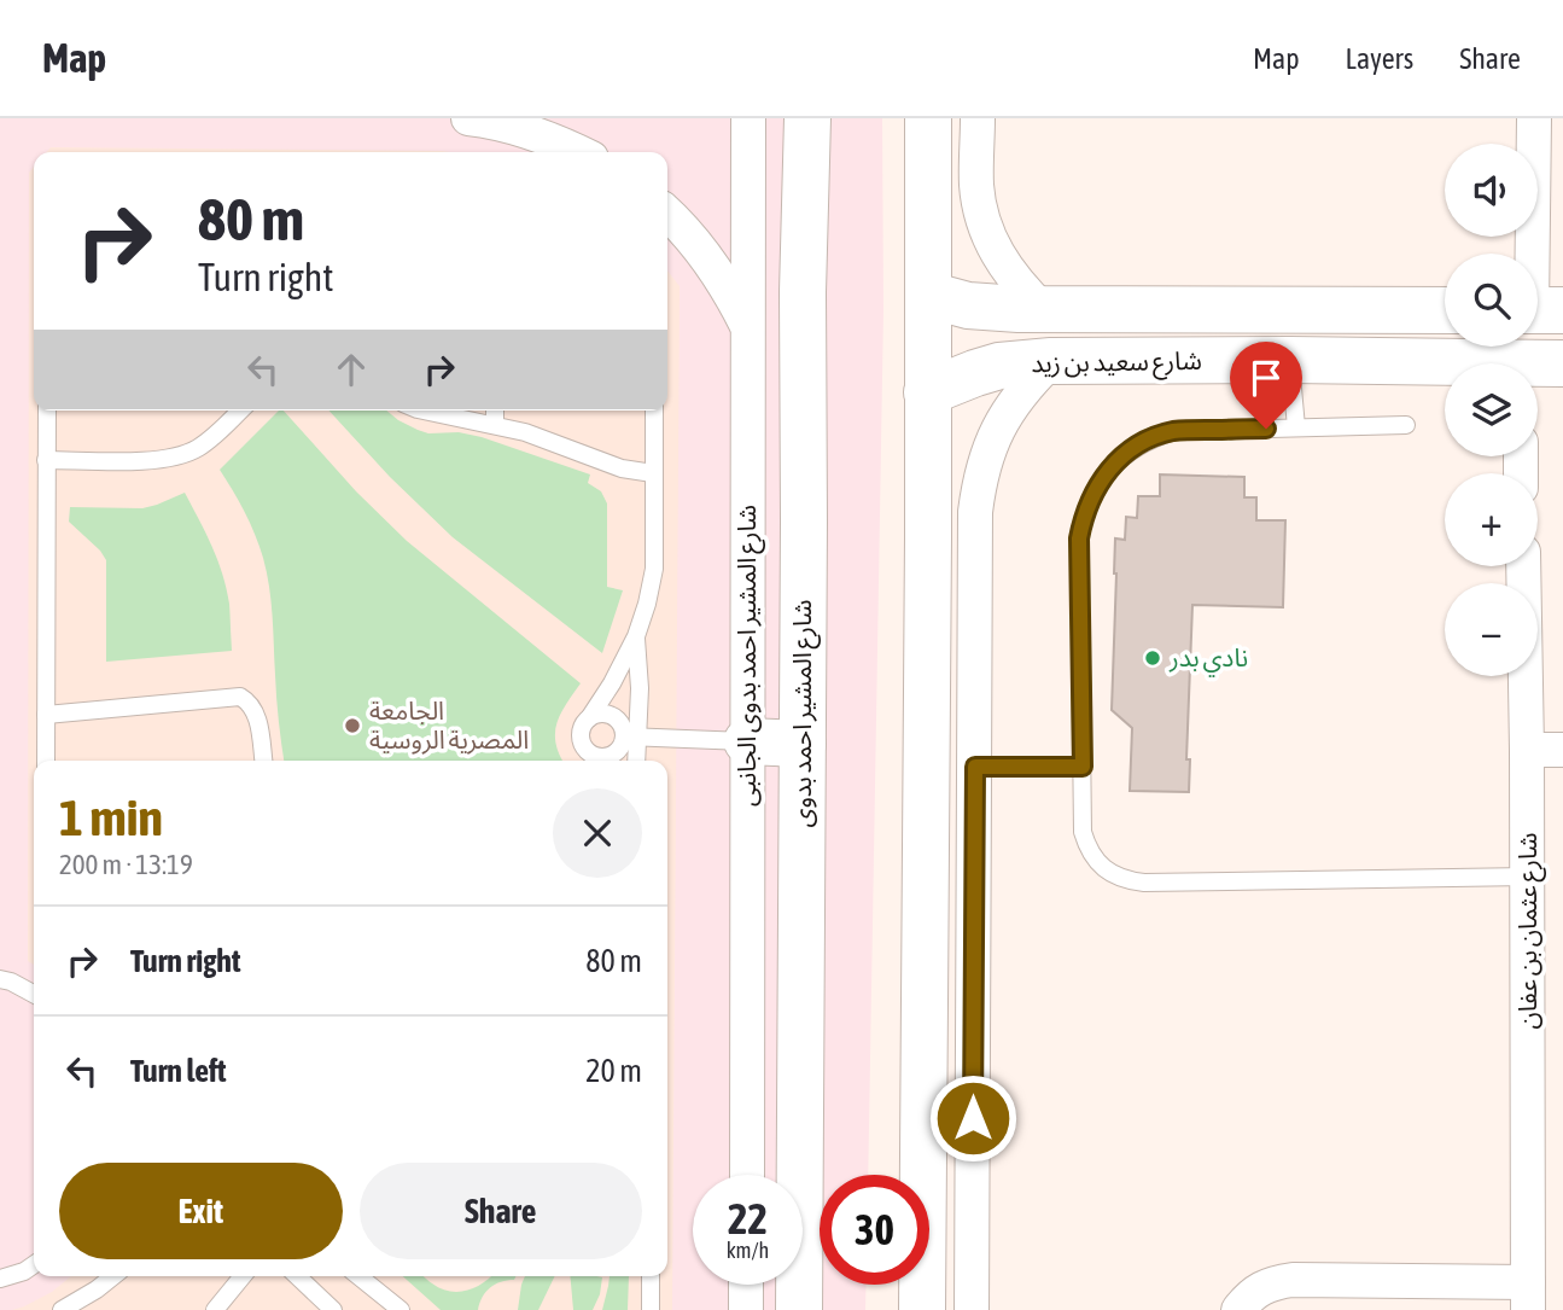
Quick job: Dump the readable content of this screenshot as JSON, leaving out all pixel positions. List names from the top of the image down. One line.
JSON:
{"streets":{"street":["شارع سعيد بن زيد","شارع المشير احمد بدوى الجانبى","شارع المشير احمد بدوى","شارع عثمان بن عفان"]},"places":["نادي بدر","الجامعة المصرية الروسية"],"page":{"header":"Map","nav":["Map","Layers","Share"],"map_buttons":["+","−"],"turn":["80 m","Turn right"],"heading":["1 min","200 m · 13:19"],"list":[{"name":"Turn right","value":"80 m"},{"name":"Turn left","value":"20 m"}],"buttons":["Exit","Share"],"speed":"22 km/h","limit":"30"}}
